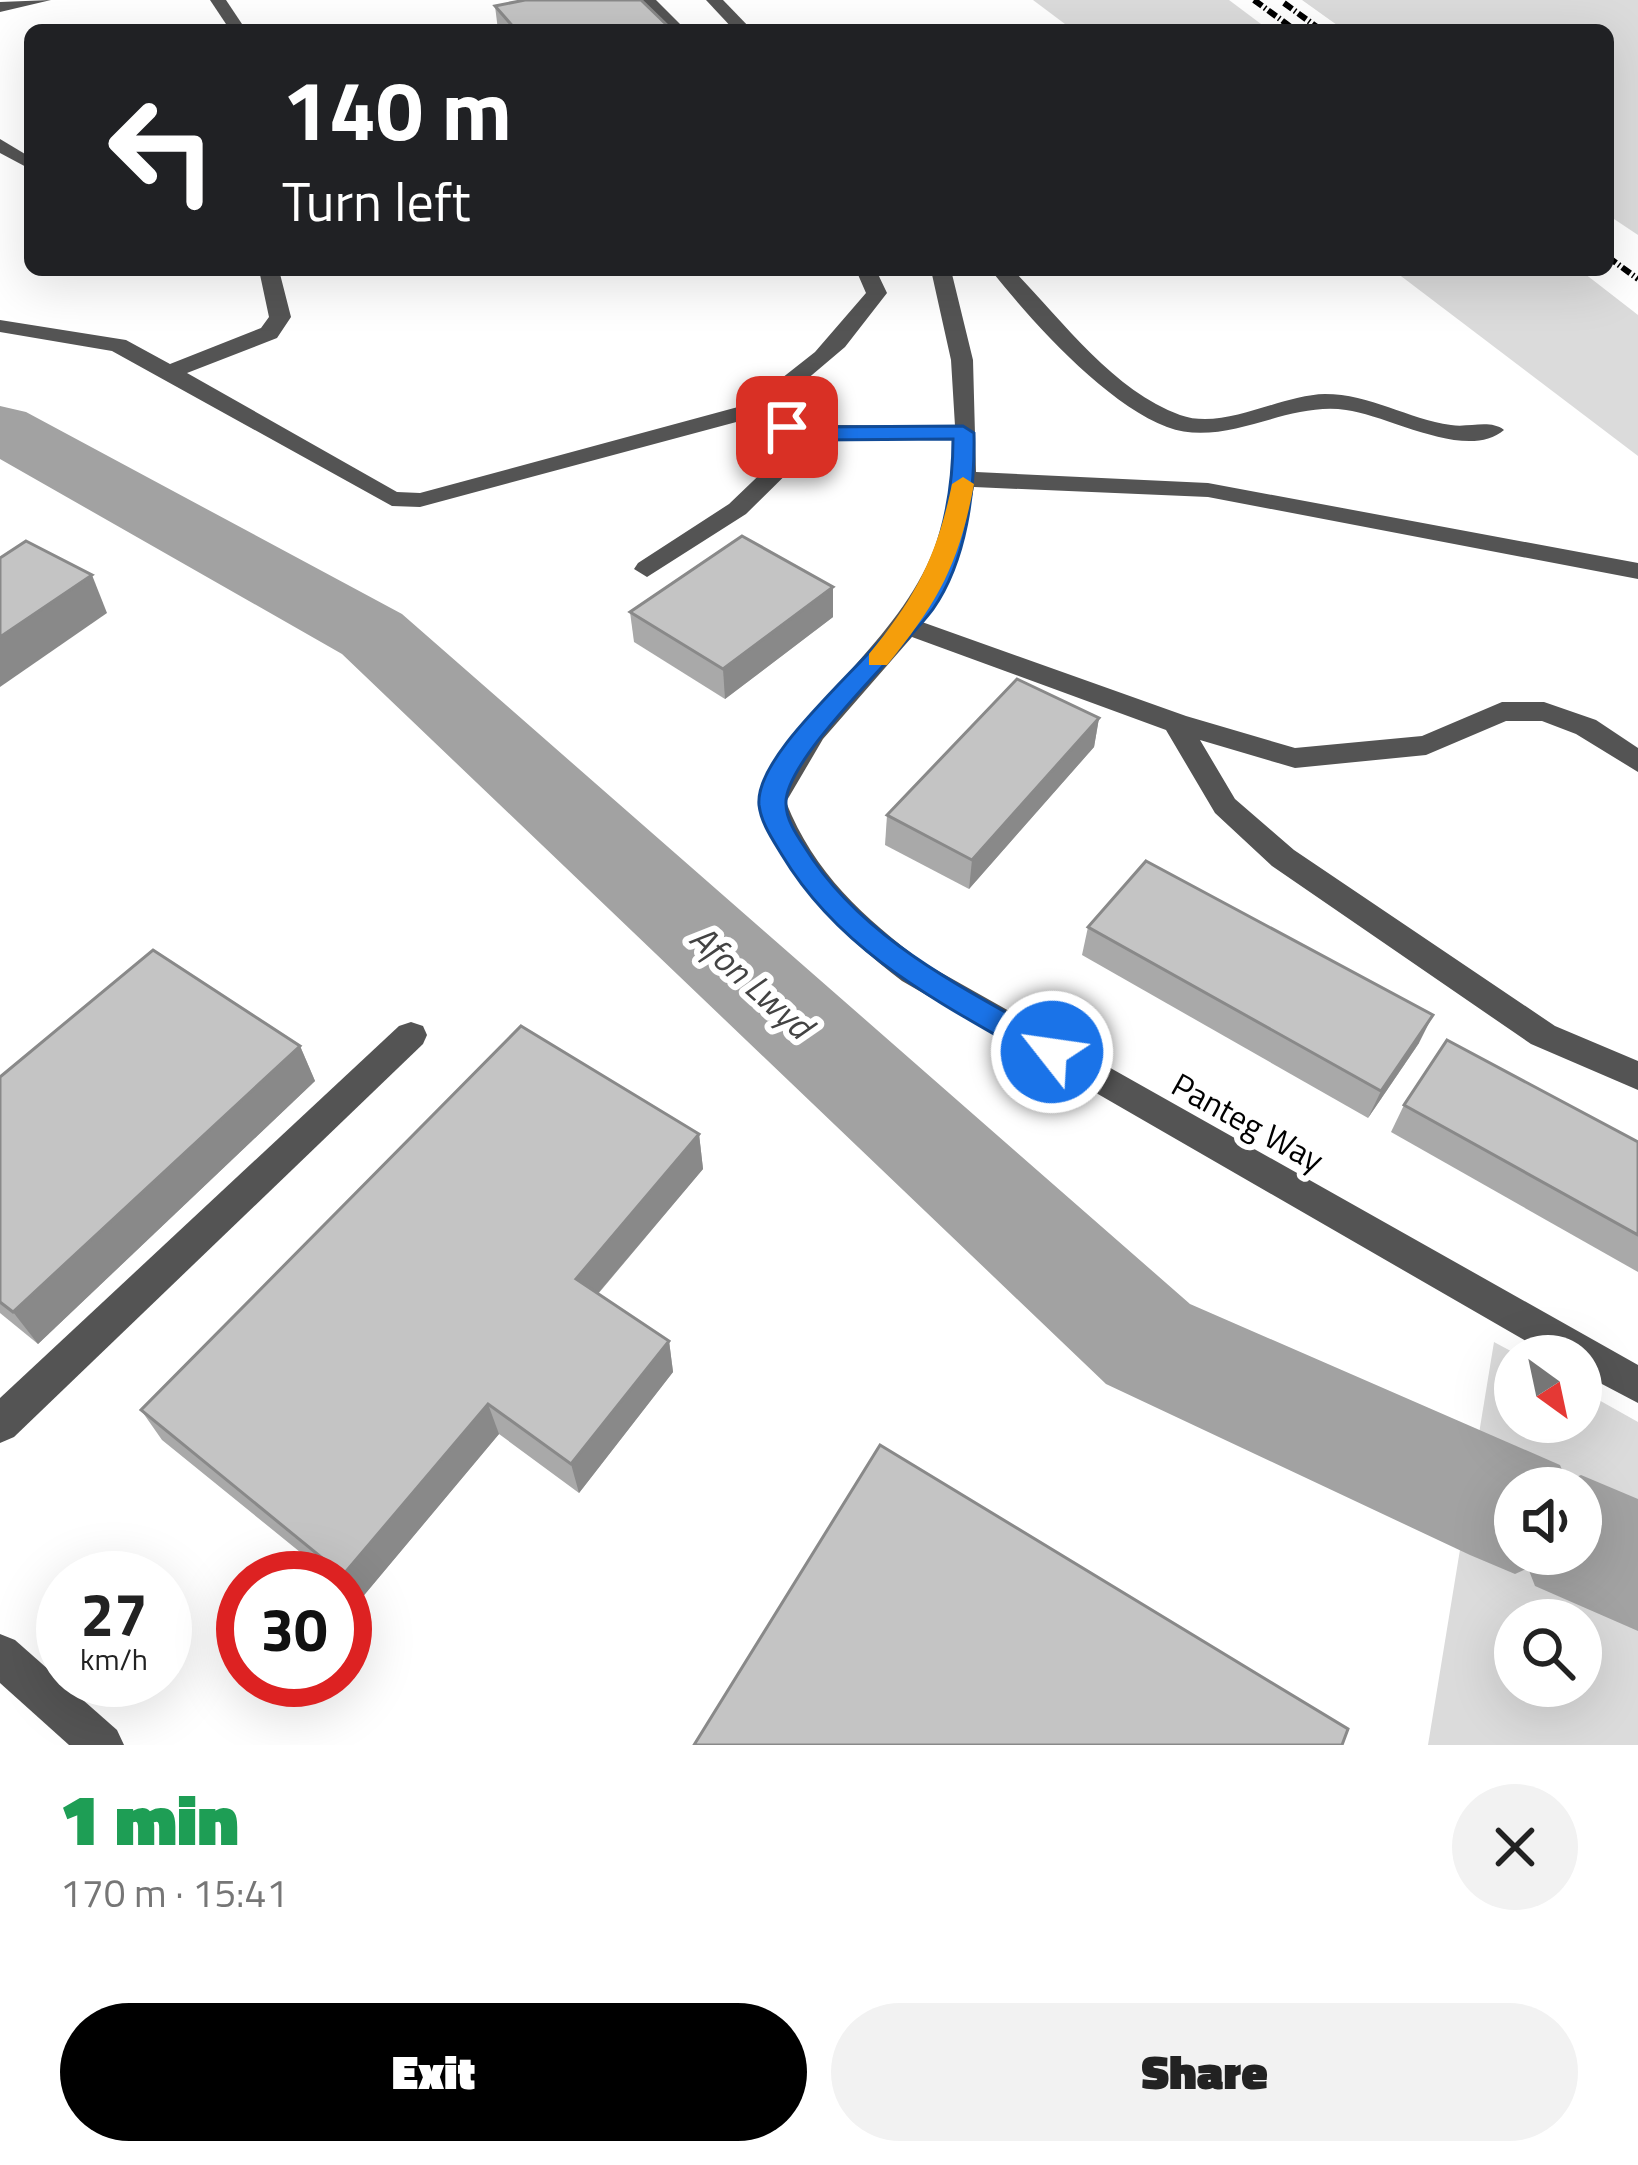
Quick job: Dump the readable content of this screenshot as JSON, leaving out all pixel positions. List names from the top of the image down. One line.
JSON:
{"streets":{"street":["Panteg Way"]},"water":["Afon Lwyd"],"north":"bottom right","page":{"turn":["140 m","Turn left"],"speed":"27 km/h","limit":"30","heading":["1 min","170 m · 15:41"],"buttons":["Exit","Share"]}}
